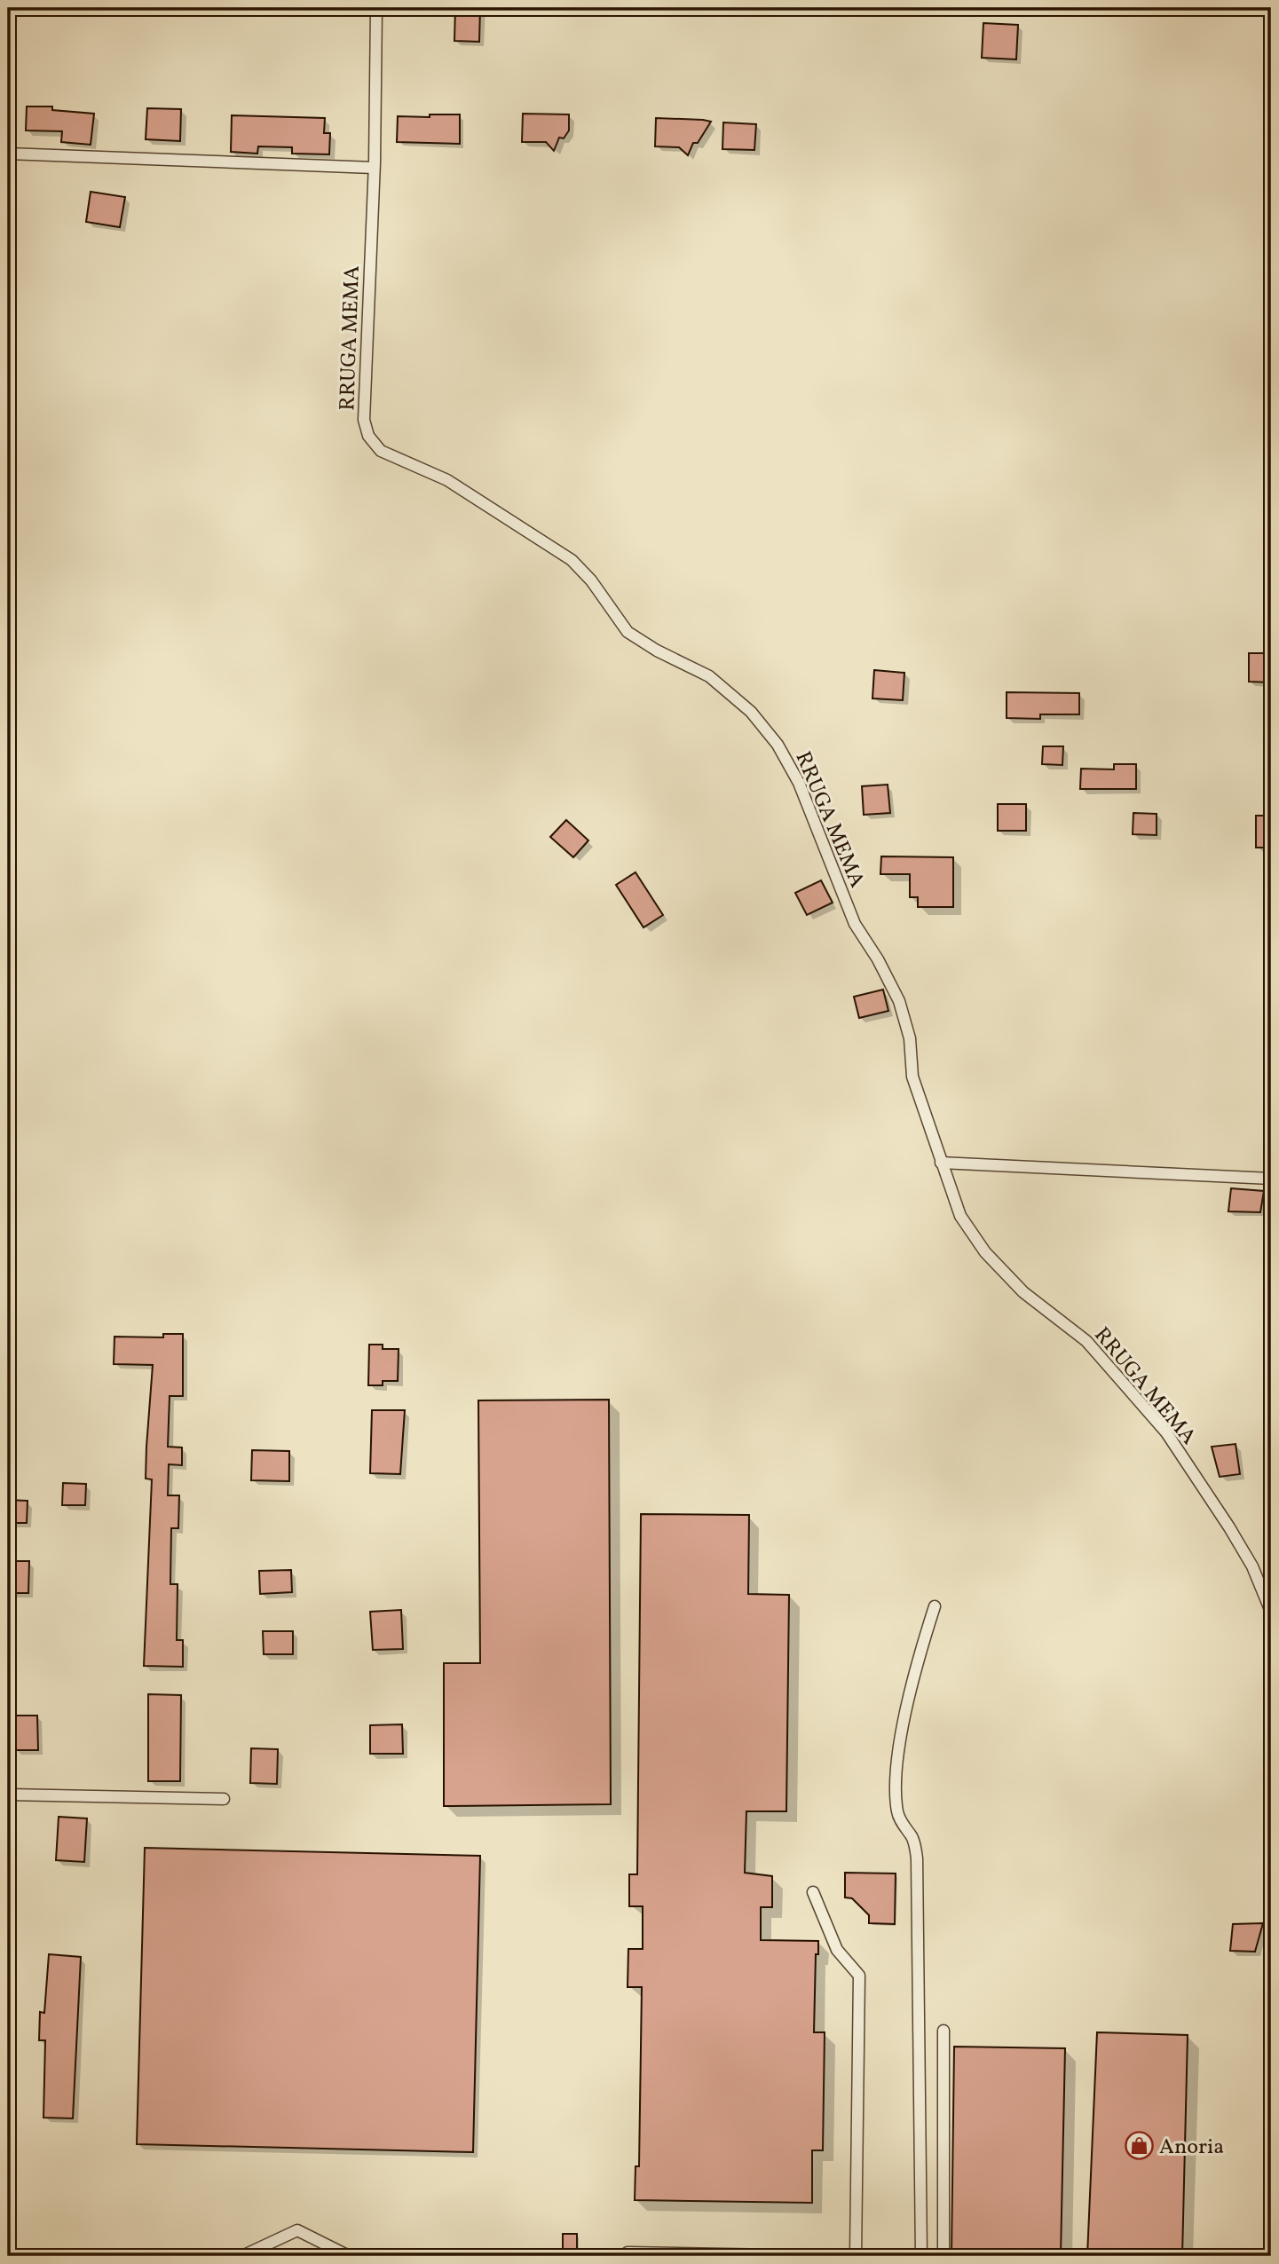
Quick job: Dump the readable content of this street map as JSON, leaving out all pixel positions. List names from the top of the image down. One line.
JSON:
{"streets":{"lane":["RRUGA MEMA"]},"places":{"shop":["Anoria"]}}
